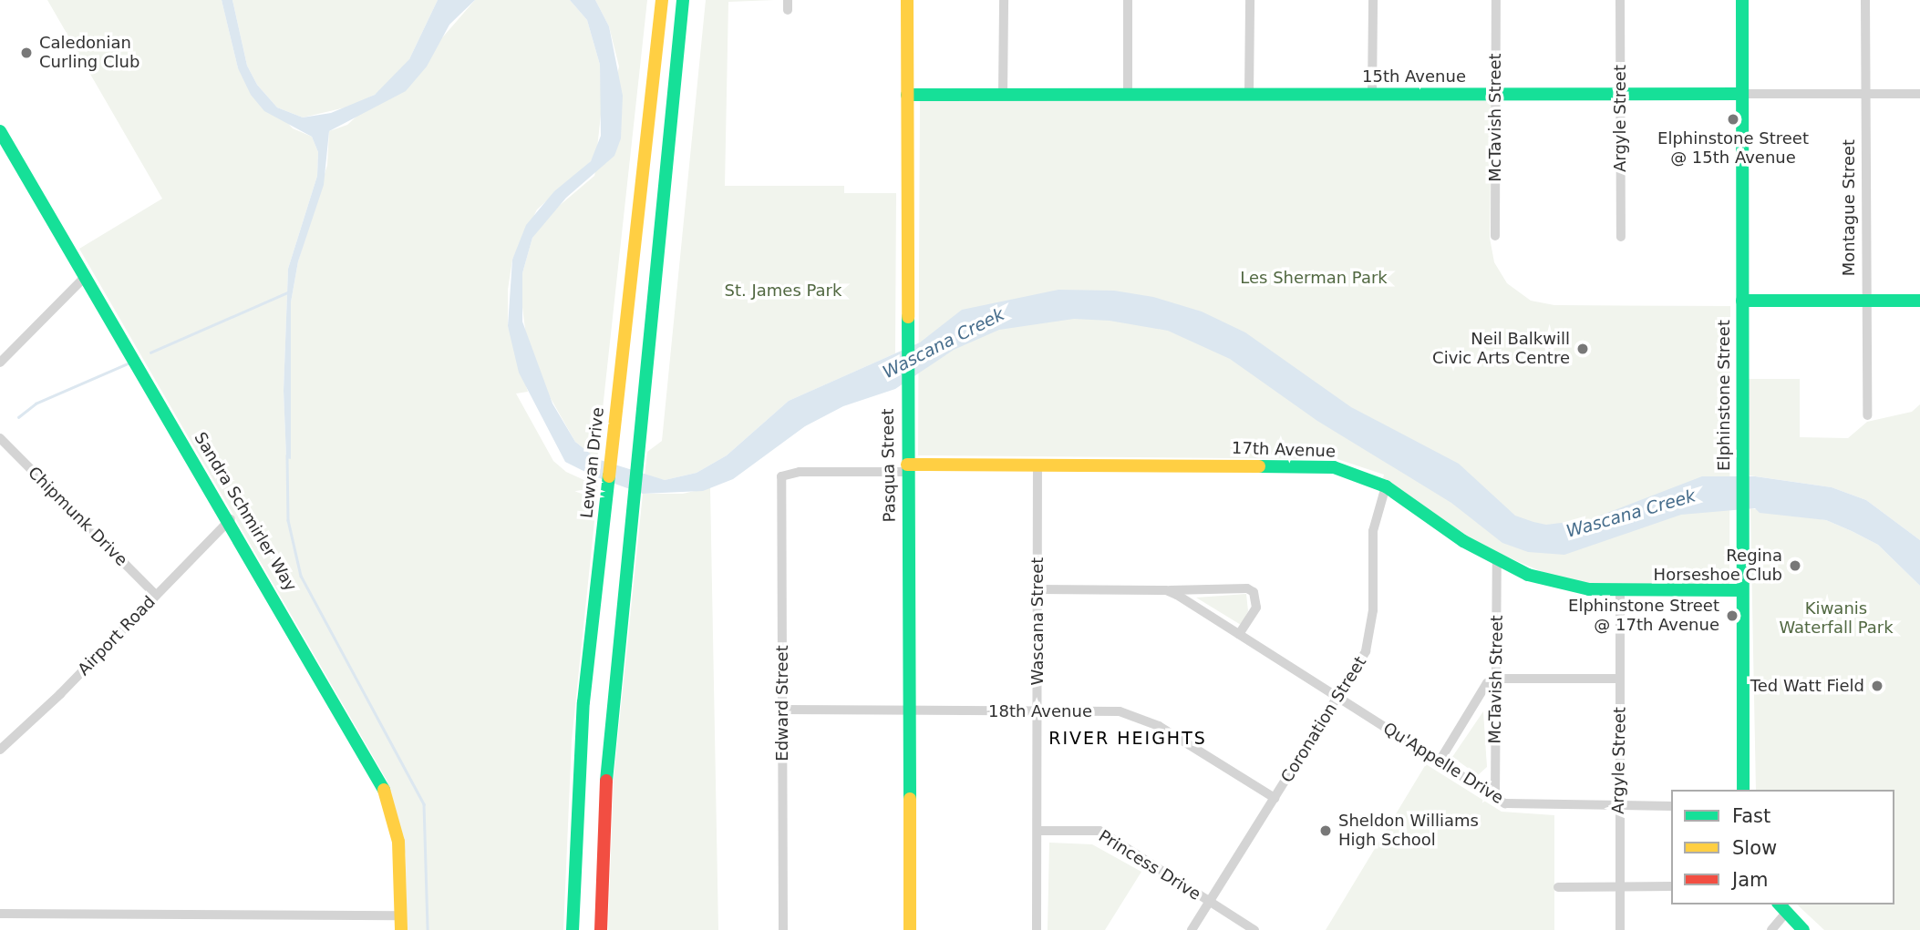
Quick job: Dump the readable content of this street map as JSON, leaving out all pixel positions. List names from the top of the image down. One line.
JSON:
{"streets":{"street":["15th Avenue","McTavish Street","Argyle Street","Montague Street","Elphinstone Street","17th Avenue","Lewvan Drive","Pasqua Street","Sandra Schmirler Way","Chipmunk Drive","Wascana Street","Airport Road","Edward Street","18th Avenue","Coronation Street","Qu'Appelle Drive","Princess Drive"]},"crossings":[["15th Avenue","McTavish Street"],["15th Avenue","Argyle Street"],["15th Avenue","Montague Street"],["15th Avenue","Elphinstone Street"],["15th Avenue","Pasqua Street"],["McTavish Street","17th Avenue"],["McTavish Street","Qu'Appelle Drive"],["Argyle Street","17th Avenue"],["Argyle Street","Qu'Appelle Drive"],["Elphinstone Street","17th Avenue"],["17th Avenue","Pasqua Street"],["17th Avenue","Wascana Street"],["17th Avenue","Edward Street"],["17th Avenue","Coronation Street"],["Pasqua Street","18th Avenue"],["Sandra Schmirler Way","Airport Road"],["Chipmunk Drive","Airport Road"],["Wascana Street","18th Avenue"],["Wascana Street","Princess Drive"],["Edward Street","18th Avenue"],["18th Avenue","Coronation Street"],["Coronation Street","Qu'Appelle Drive"],["Coronation Street","Princess Drive"]],"districts":["RIVER HEIGHTS"],"water":["Wascana Creek"],"parks":["Les Sherman Park","St. James Park","Kiwanis Waterfall Park"],"places":["Caledonian Curling Club","Elphinstone Street @ 15th Avenue","Neil Balkwill Civic Arts Centre","Regina Horseshoe Club","Elphinstone Street @ 17th Avenue","Ted Watt Field","Sheldon Williams High School"],"legend":["Fast","Slow","Jam"]}
